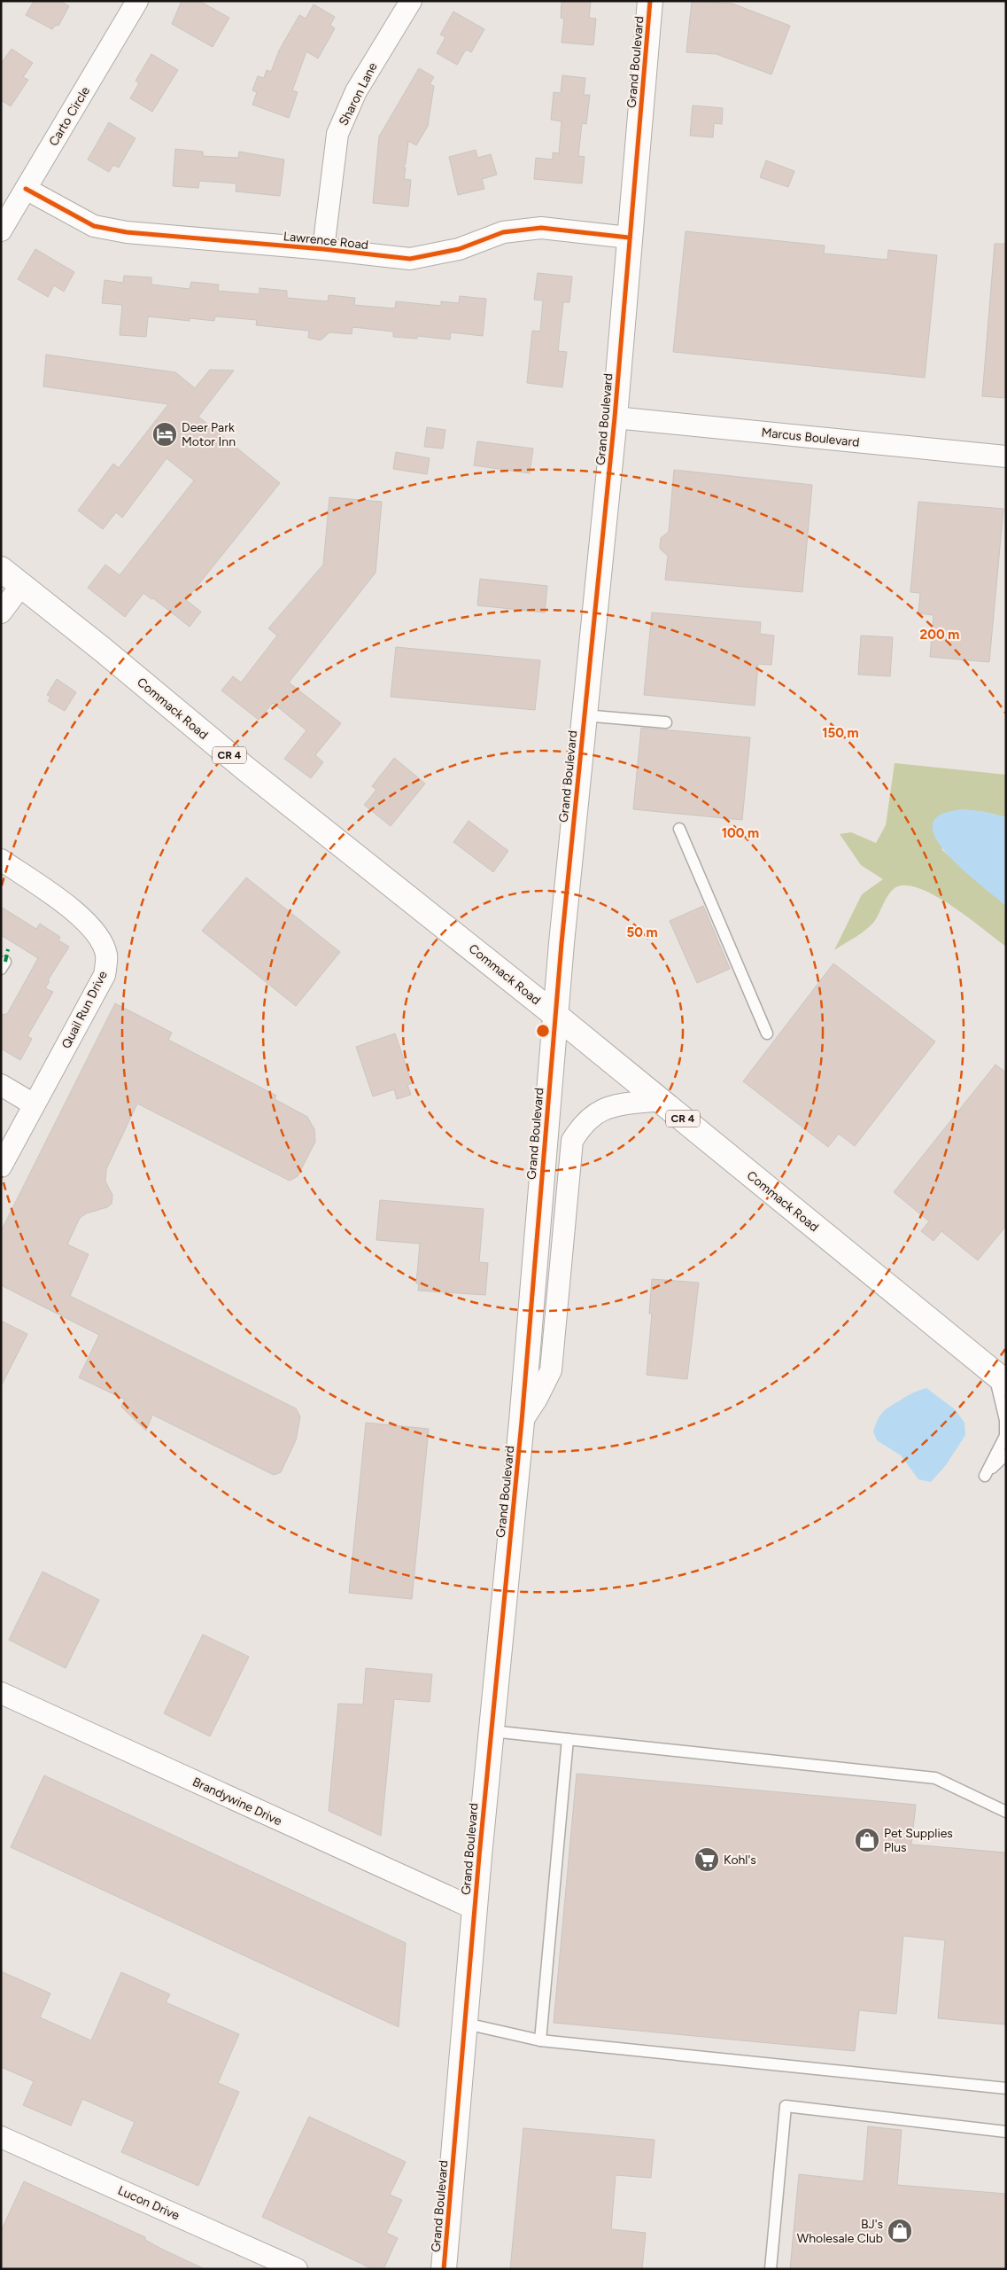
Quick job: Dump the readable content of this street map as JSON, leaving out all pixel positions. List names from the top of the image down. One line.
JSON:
{"streets":{"street":["Grand Boulevard","Sharon Lane","Carto Circle","Lawrence Road","Marcus Boulevard","Commack Road","CR 4","Quail Run Drive","Brandywine Drive","Lucon Drive"]},"crossings":[["Grand Boulevard","Lawrence Road"],["Grand Boulevard","Marcus Boulevard"],["Grand Boulevard","Commack Road"],["Grand Boulevard","Brandywine Drive"],["Sharon Lane","Lawrence Road"],["Carto Circle","Lawrence Road"]],"places":{"hotel":["Deer Park Motor Inn"],"shop":["Pet Supplies Plus","BJ's Wholesale Club"],"supermarket":["Kohl's"]},"rings":["200 m","150 m","100 m","50 m"]}
